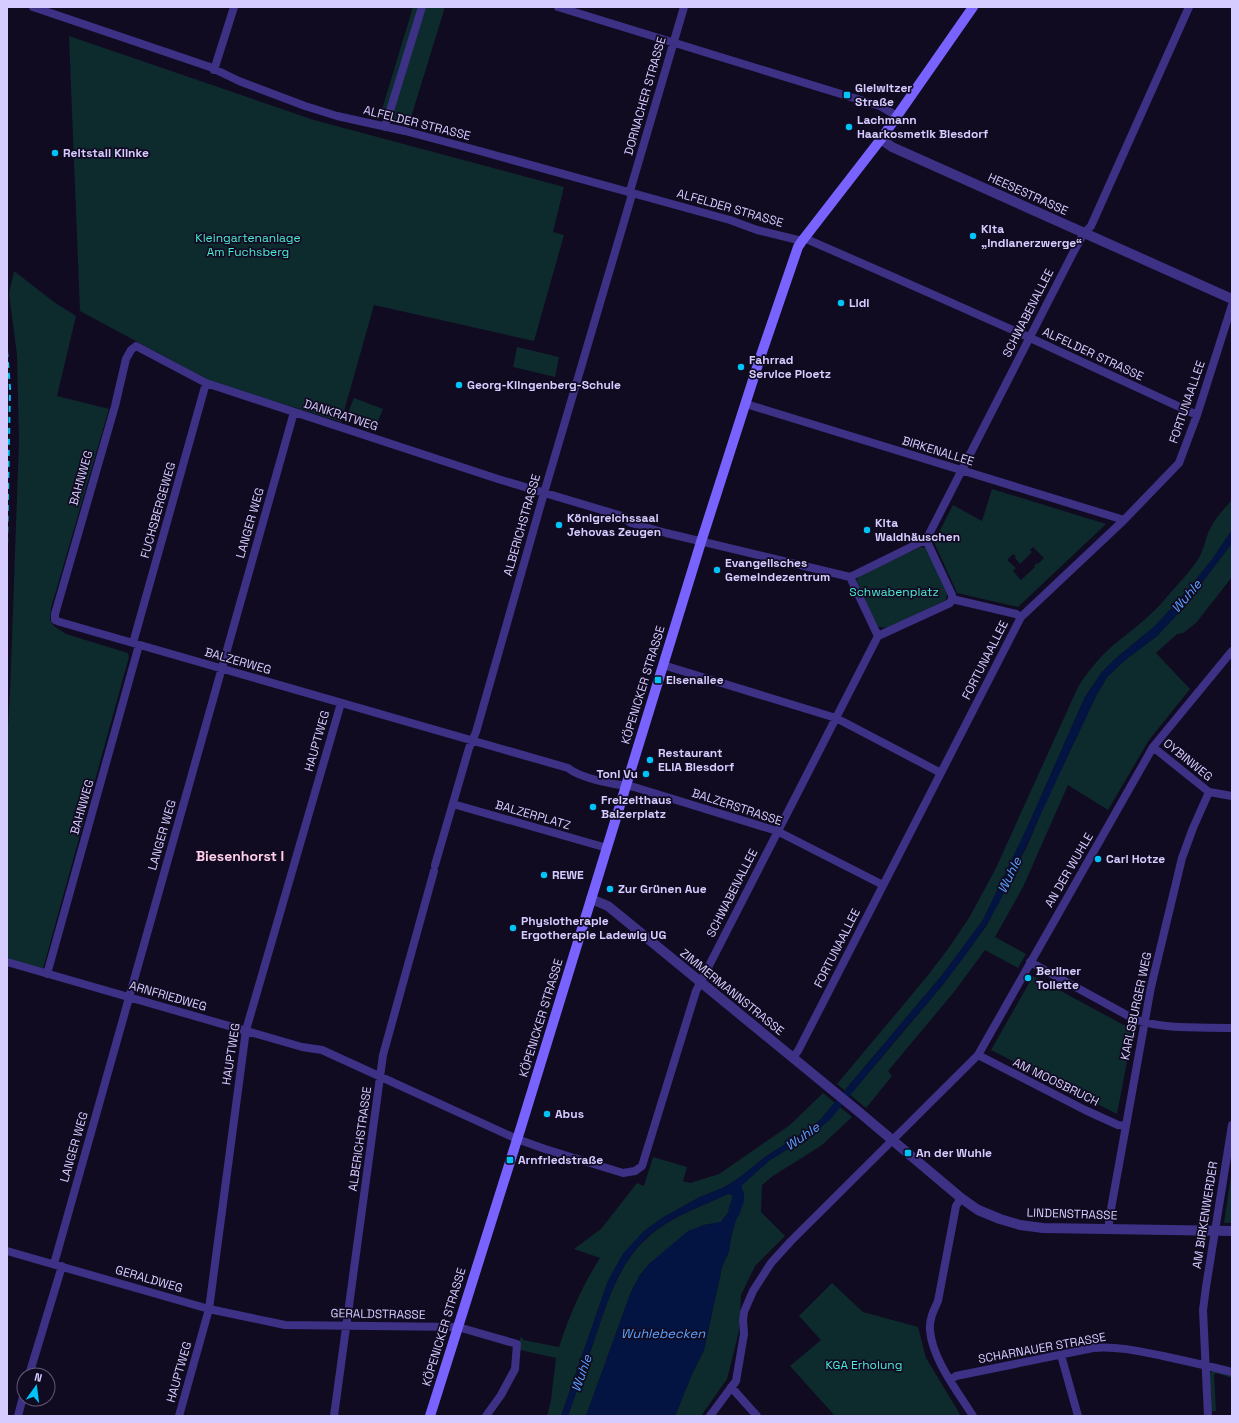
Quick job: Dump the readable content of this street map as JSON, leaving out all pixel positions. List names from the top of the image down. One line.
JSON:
{"streets":{"main road":["KÖPENICKER STRASSE"],"street":["DORNACHER STRASSE","ALFELDER STRASSE","HEESESTRASSE","SCHWABENALLEE","FORTUNAALLEE","DANKRATWEG","BIRKENALLEE","BAHNWEG","FUCHSBERGEWEG","LANGER WEG","ALBERICHSTRASSE","BALZERWEG","HAUPTWEG","OYBINWEG","BALZERSTRASSE","BALZERPLATZ","AN DER WUHLE","ZIMMERMANNSTRASSE","ARNFRIEDWEG","KARLSBURGER WEG","AM MOOSBRUCH","LINDENSTRASSE","AM BIRKENWERDER","GERALDWEG","GERALDSTRASSE","SCHARNAUER STRASSE"]},"crossings":[["DORNACHER STRASSE","ALFELDER STRASSE"],["DORNACHER STRASSE","ALBERICHSTRASSE"],["ALFELDER STRASSE","SCHWABENALLEE"],["ALFELDER STRASSE","FORTUNAALLEE"],["ALFELDER STRASSE","ALBERICHSTRASSE"],["ALFELDER STRASSE","KÖPENICKER STRASSE"],["HEESESTRASSE","SCHWABENALLEE"],["HEESESTRASSE","KÖPENICKER STRASSE"],["SCHWABENALLEE","BIRKENALLEE"],["SCHWABENALLEE","KÖPENICKER STRASSE"],["SCHWABENALLEE","BALZERSTRASSE"],["SCHWABENALLEE","ZIMMERMANNSTRASSE"],["FORTUNAALLEE","BIRKENALLEE"],["FORTUNAALLEE","BALZERSTRASSE"],["FORTUNAALLEE","ZIMMERMANNSTRASSE"],["DANKRATWEG","BAHNWEG"],["DANKRATWEG","FUCHSBERGEWEG"],["DANKRATWEG","LANGER WEG"],["DANKRATWEG","ALBERICHSTRASSE"],["DANKRATWEG","KÖPENICKER STRASSE"],["BIRKENALLEE","KÖPENICKER STRASSE"],["BAHNWEG","FUCHSBERGEWEG"],["BAHNWEG","BALZERWEG"],["BAHNWEG","ARNFRIEDWEG"],["FUCHSBERGEWEG","BALZERWEG"],["LANGER WEG","BALZERWEG"],["LANGER WEG","ARNFRIEDWEG"],["LANGER WEG","GERALDWEG"],["ALBERICHSTRASSE","BALZERSTRASSE"],["ALBERICHSTRASSE","BALZERPLATZ"],["ALBERICHSTRASSE","ARNFRIEDWEG"],["ALBERICHSTRASSE","GERALDSTRASSE"],["BALZERWEG","HAUPTWEG"],["BALZERWEG","BALZERSTRASSE"],["KÖPENICKER STRASSE","BALZERSTRASSE"],["KÖPENICKER STRASSE","BALZERPLATZ"],["KÖPENICKER STRASSE","ZIMMERMANNSTRASSE"],["KÖPENICKER STRASSE","GERALDSTRASSE"],["HAUPTWEG","ARNFRIEDWEG"],["HAUPTWEG","GERALDWEG"],["OYBINWEG","AN DER WUHLE"],["OYBINWEG","KARLSBURGER WEG"],["AN DER WUHLE","AM MOOSBRUCH"],["AN DER WUHLE","LINDENSTRASSE"],["ZIMMERMANNSTRASSE","LINDENSTRASSE"],["KARLSBURGER WEG","AM MOOSBRUCH"],["KARLSBURGER WEG","LINDENSTRASSE"],["LINDENSTRASSE","AM BIRKENWERDER"],["AM BIRKENWERDER","SCHARNAUER STRASSE"],["GERALDWEG","GERALDSTRASSE"]],"districts":["Biesenhorst I"],"water":["Wuhle","Wuhlebecken"],"parks":["Kleingartenanlage Am Fuchsberg","Schwabenplatz","KGA Erholung"],"places":{"transit":["Gleiwitzer Straße","Elsenallee","An der Wuhle","Arnfriedstraße"],"other":["Lachmann Haarkosmetik Biesdorf","Reitstall Klinke","Kita „Indianerzwerge“","Lidl","Fahrrad Service Ploetz","Georg-Klingenberg-Schule","Königreichssaal Jehovas Zeugen","Kita Waldhäuschen","Evangelisches Gemeindezentrum","Restaurant ELIA Biesdorf","Toni Vu","Freizeithaus Balzerplatz","Carl Hotze","REWE","Zur Grünen Aue","Physiotherapie Ergotherapie Ladewig UG","Berliner Toilette","Abus"]},"north":"top"}
